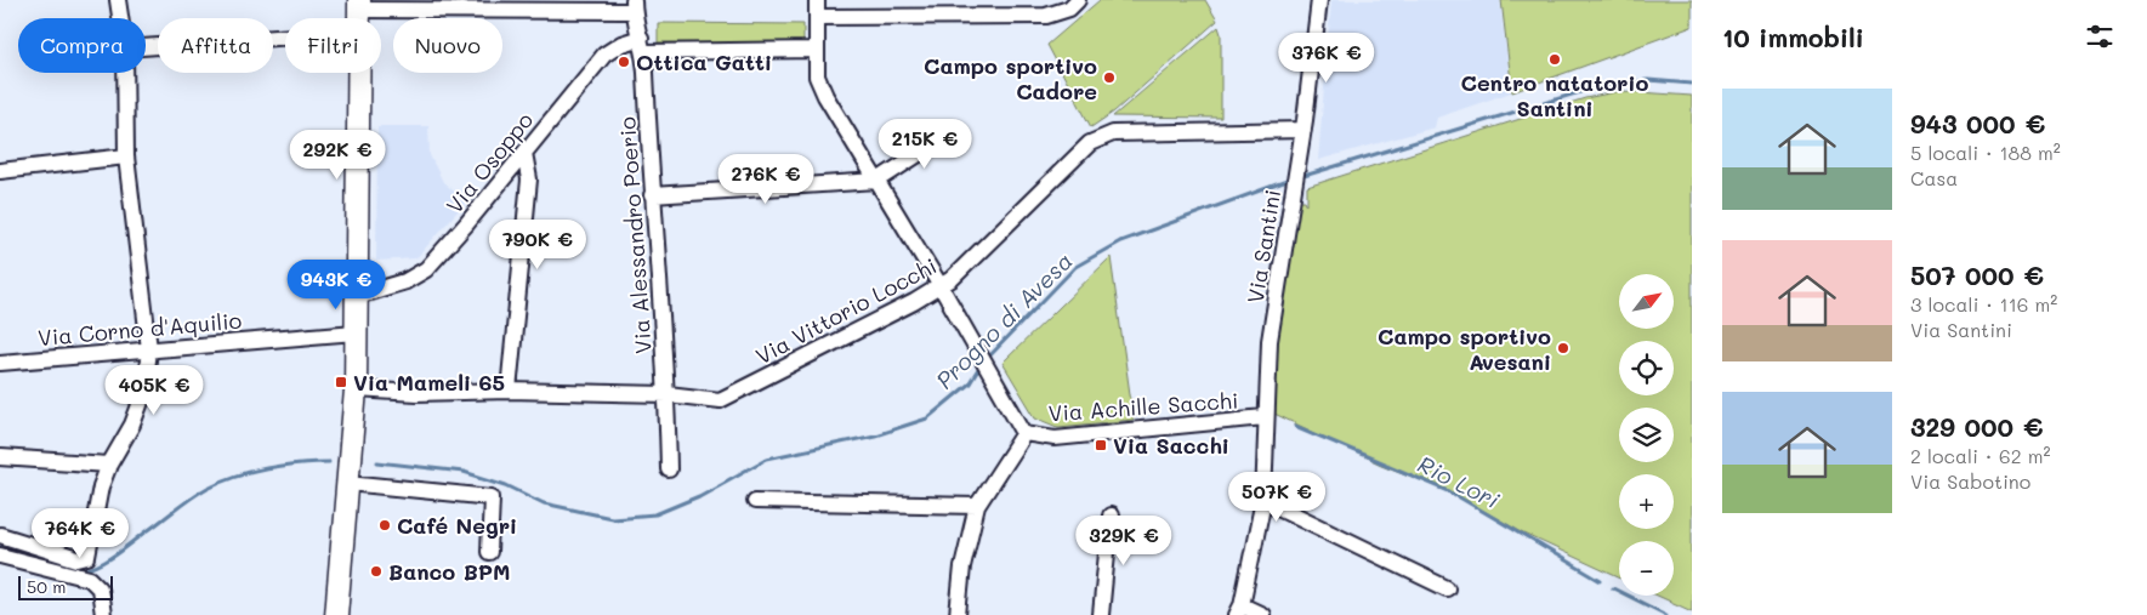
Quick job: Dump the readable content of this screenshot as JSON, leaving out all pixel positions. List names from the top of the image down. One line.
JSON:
{"streets":{"street":["Via Osoppo","Via Alessandro Poerio","Via Santini","Via Vittorio Locchi","Via Corno d'Aquilio","Via Achille Sacchi"]},"crossings":[["Via Osoppo","Via Alessandro Poerio"],["Via Alessandro Poerio","Via Vittorio Locchi"],["Via Santini","Via Vittorio Locchi"],["Via Santini","Via Achille Sacchi"],["Via Vittorio Locchi","Via Achille Sacchi"]],"water":["Progno di Avesa","Rio Lori"],"places":{"other":["Centro natatorio Santini","Ottica Gatti","Campo sportivo Cadore","Campo sportivo Avesani","Café Negri","Banco BPM"],"transit":["Via Mameli 65","Via Sacchi"]},"scale_bar":"50 m","north":"top right","page":{"heading":"10 immobili","chip":["Compra","Affitta","Filtri","Nuovo"],"price":["376K €","215K €","292K €","276K €","790K €","943K €","405K €","507K €","764K €","329K €"],"list":[{"name":"943 000 €","note":"5 locali · 188 m² · Casa"},{"name":"507 000 €","note":"3 locali · 116 m² · Via Santini"},{"name":"329 000 €","note":"2 locali · 62 m² · Via Sabotino"}],"map_buttons":["+","−"],"scale":"50 m"}}
